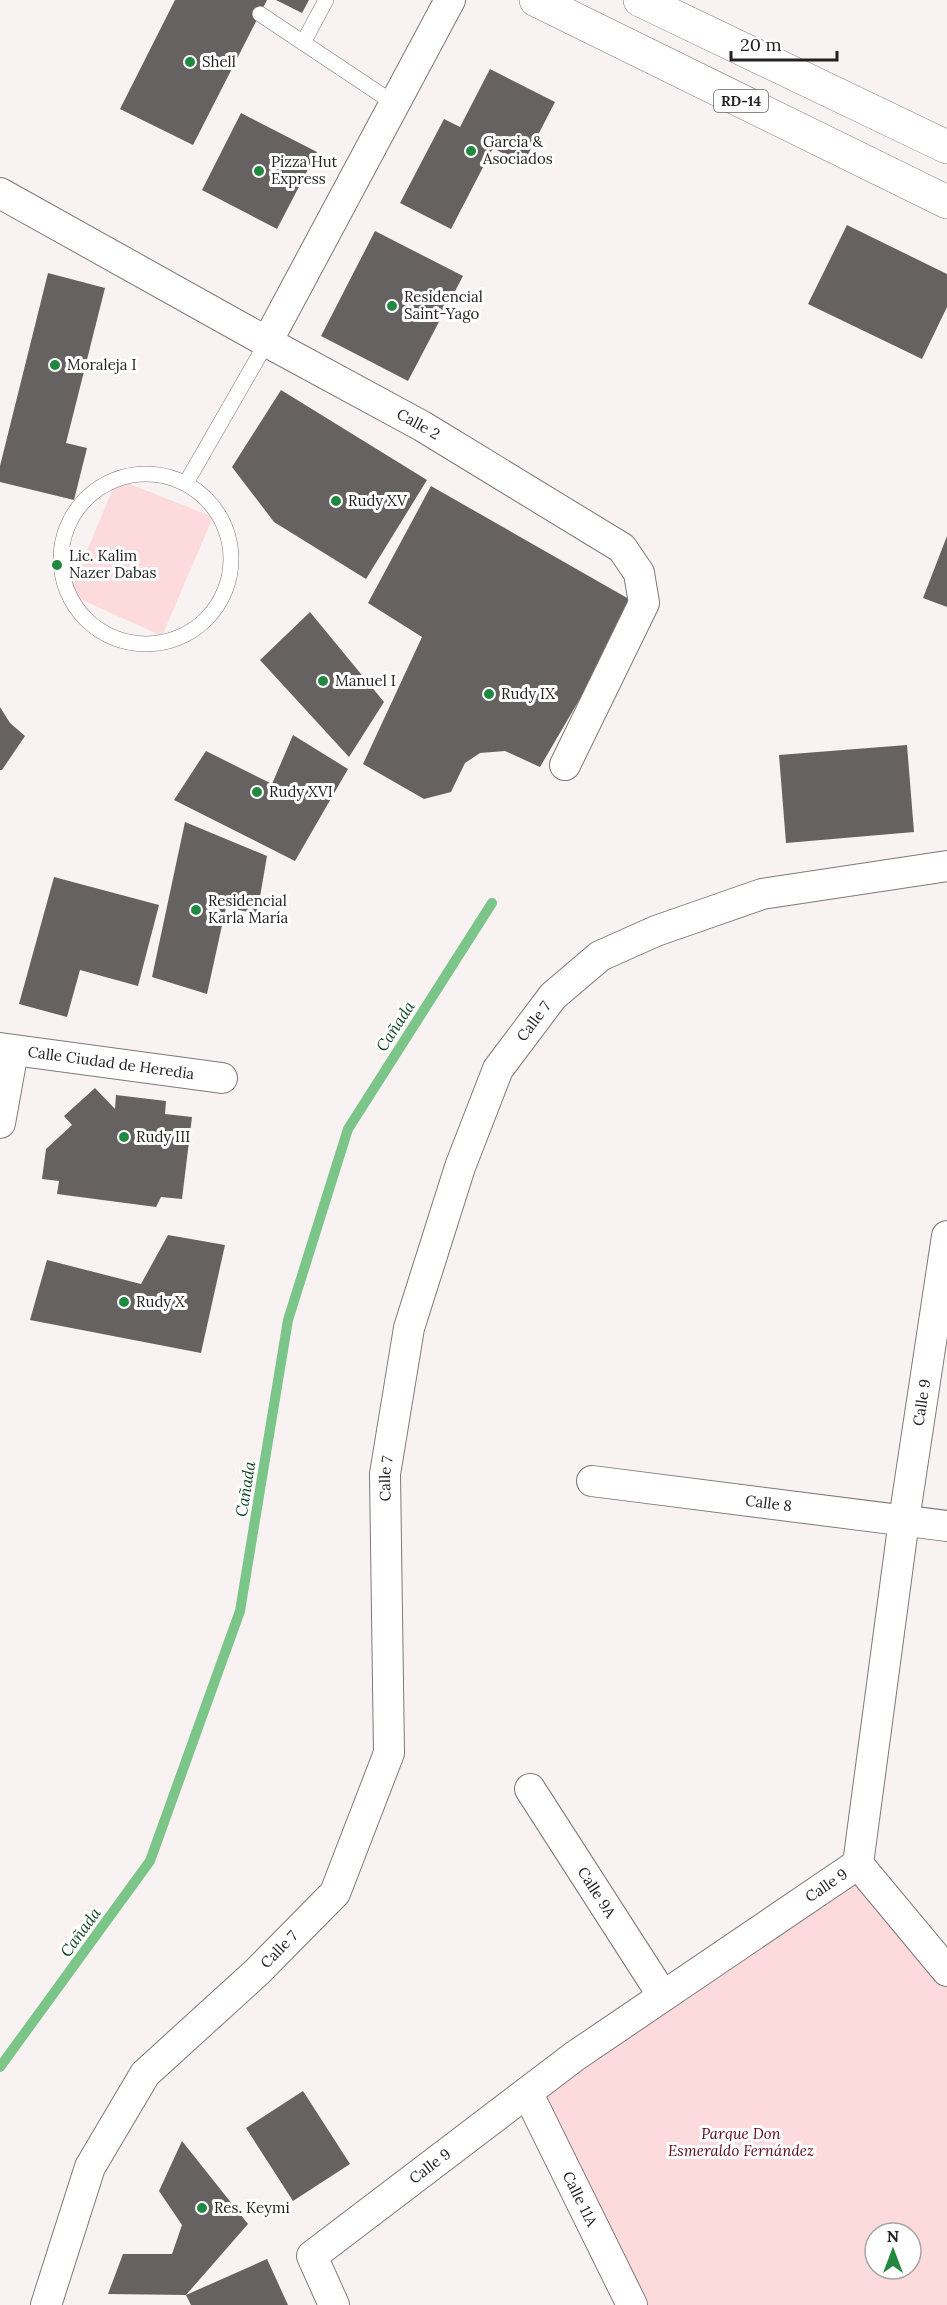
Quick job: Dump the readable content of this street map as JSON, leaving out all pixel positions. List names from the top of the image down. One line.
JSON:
{"streets":{"main road":["RD-14"],"street":["Calle 2","Calle 7","Calle Ciudad de Heredia","Calle 9","Calle 8","Calle 9A","Calle 11A"]},"crossings":[["Calle 9","Calle 8"],["Calle 9","Calle 9A"],["Calle 9","Calle 11A"]],"water":["Cañada"],"parks":["Parque Don Esmeraldo Fernández"],"places":["Shell","Garcia & Asociados","Pizza Hut Express","Residencial Saint-Yago","Moraleja I","Rudy XV","Lic. Kalim Nazer Dabas","Manuel I","Rudy IX","Rudy XVI","Residencial Karla María","Rudy III","Rudy X","Res. Keymi"],"scale_bar":"20 m","north":"top"}
